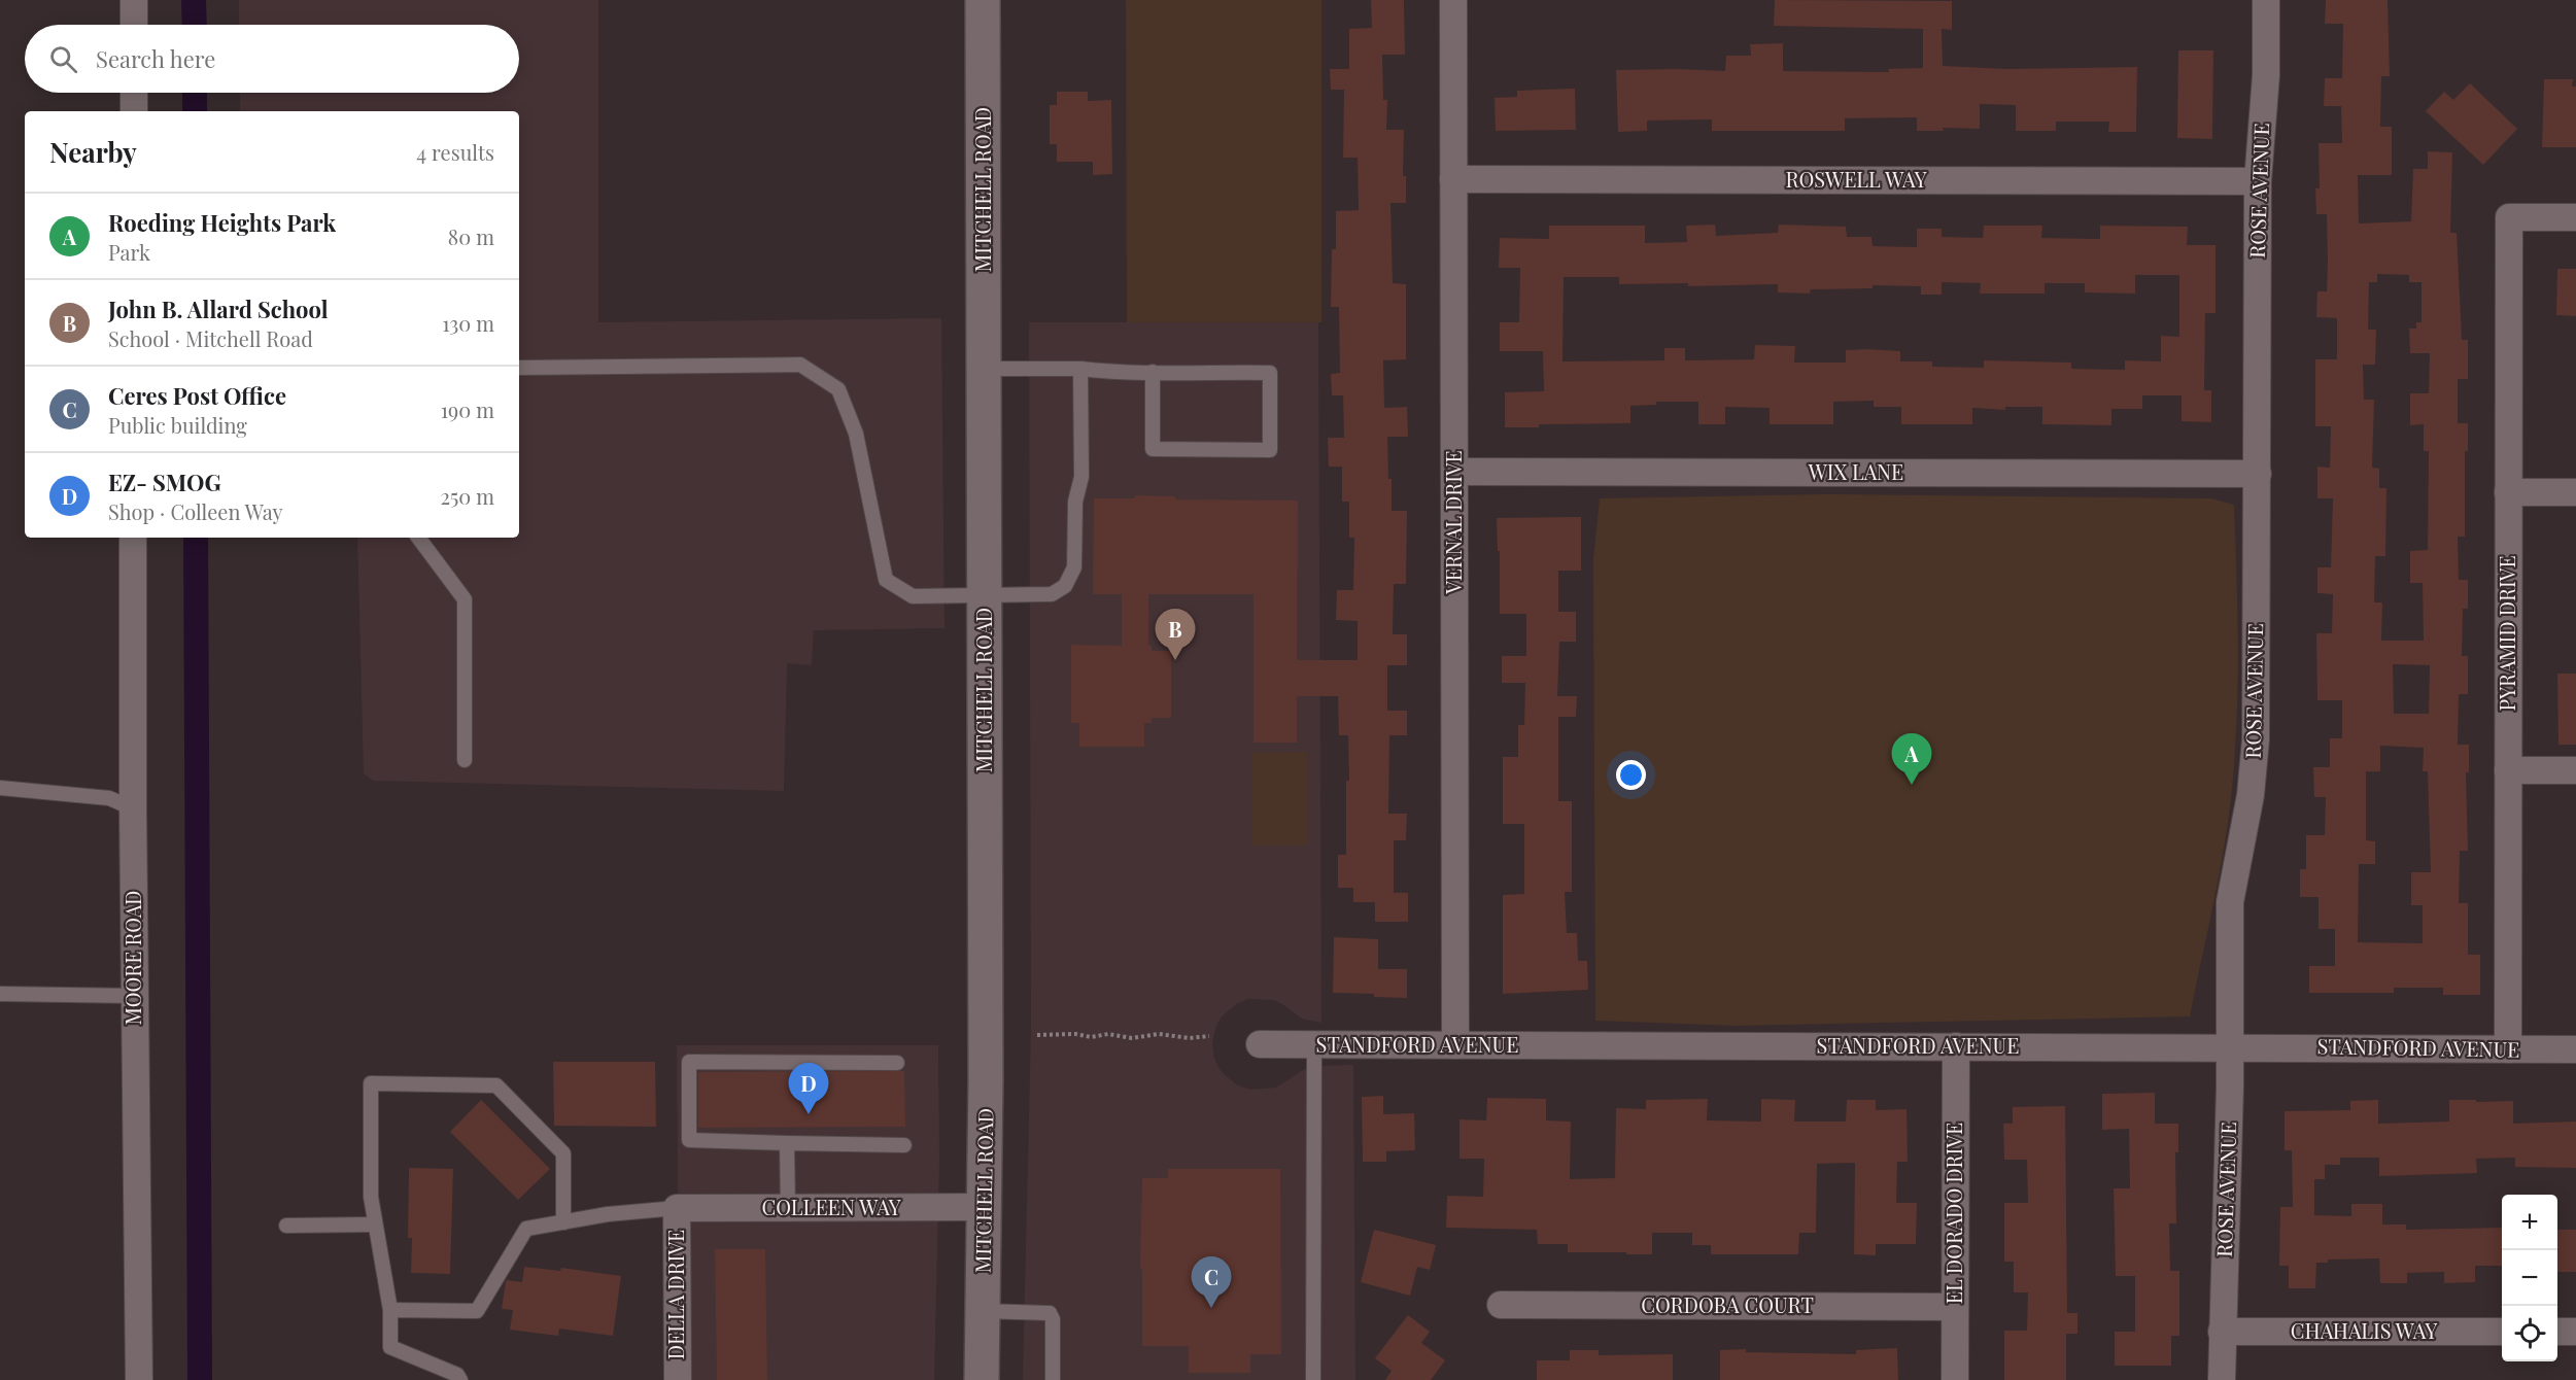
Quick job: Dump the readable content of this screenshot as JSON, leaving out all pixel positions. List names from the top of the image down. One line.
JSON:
{"streets":{"street":["ROSWELL WAY","MITCHELL ROAD","ROSE AVENUE","WIX LANE","VERNAL DRIVE","PYRAMID DRIVE","MOORE ROAD","STANDFORD AVENUE","COLLEEN WAY","EL DORADO DRIVE","DELLA DRIVE","CORDOBA COURT","CHAHALIS WAY"]},"crossings":[["ROSWELL WAY","ROSE AVENUE"],["ROSWELL WAY","VERNAL DRIVE"],["MITCHELL ROAD","COLLEEN WAY"],["ROSE AVENUE","WIX LANE"],["ROSE AVENUE","STANDFORD AVENUE"],["ROSE AVENUE","CHAHALIS WAY"],["WIX LANE","VERNAL DRIVE"],["VERNAL DRIVE","STANDFORD AVENUE"],["PYRAMID DRIVE","STANDFORD AVENUE"],["STANDFORD AVENUE","EL DORADO DRIVE"],["COLLEEN WAY","DELLA DRIVE"],["EL DORADO DRIVE","CORDOBA COURT"]],"page":{"search":"Search here","heading":["Nearby","4 results"],"list":[{"mark":"A","name":"Roeding Heights Park","note":"Park","value":"80 m"},{"mark":"B","name":"John B. Allard School","note":"School · Mitchell Road","value":"130 m"},{"mark":"C","name":"Ceres Post Office","note":"Public building","value":"190 m"},{"mark":"D","name":"EZ- SMOG","note":"Shop · Colleen Way","value":"250 m"}],"pins":["B","A","D","C"],"map_buttons":["+","−"]}}
